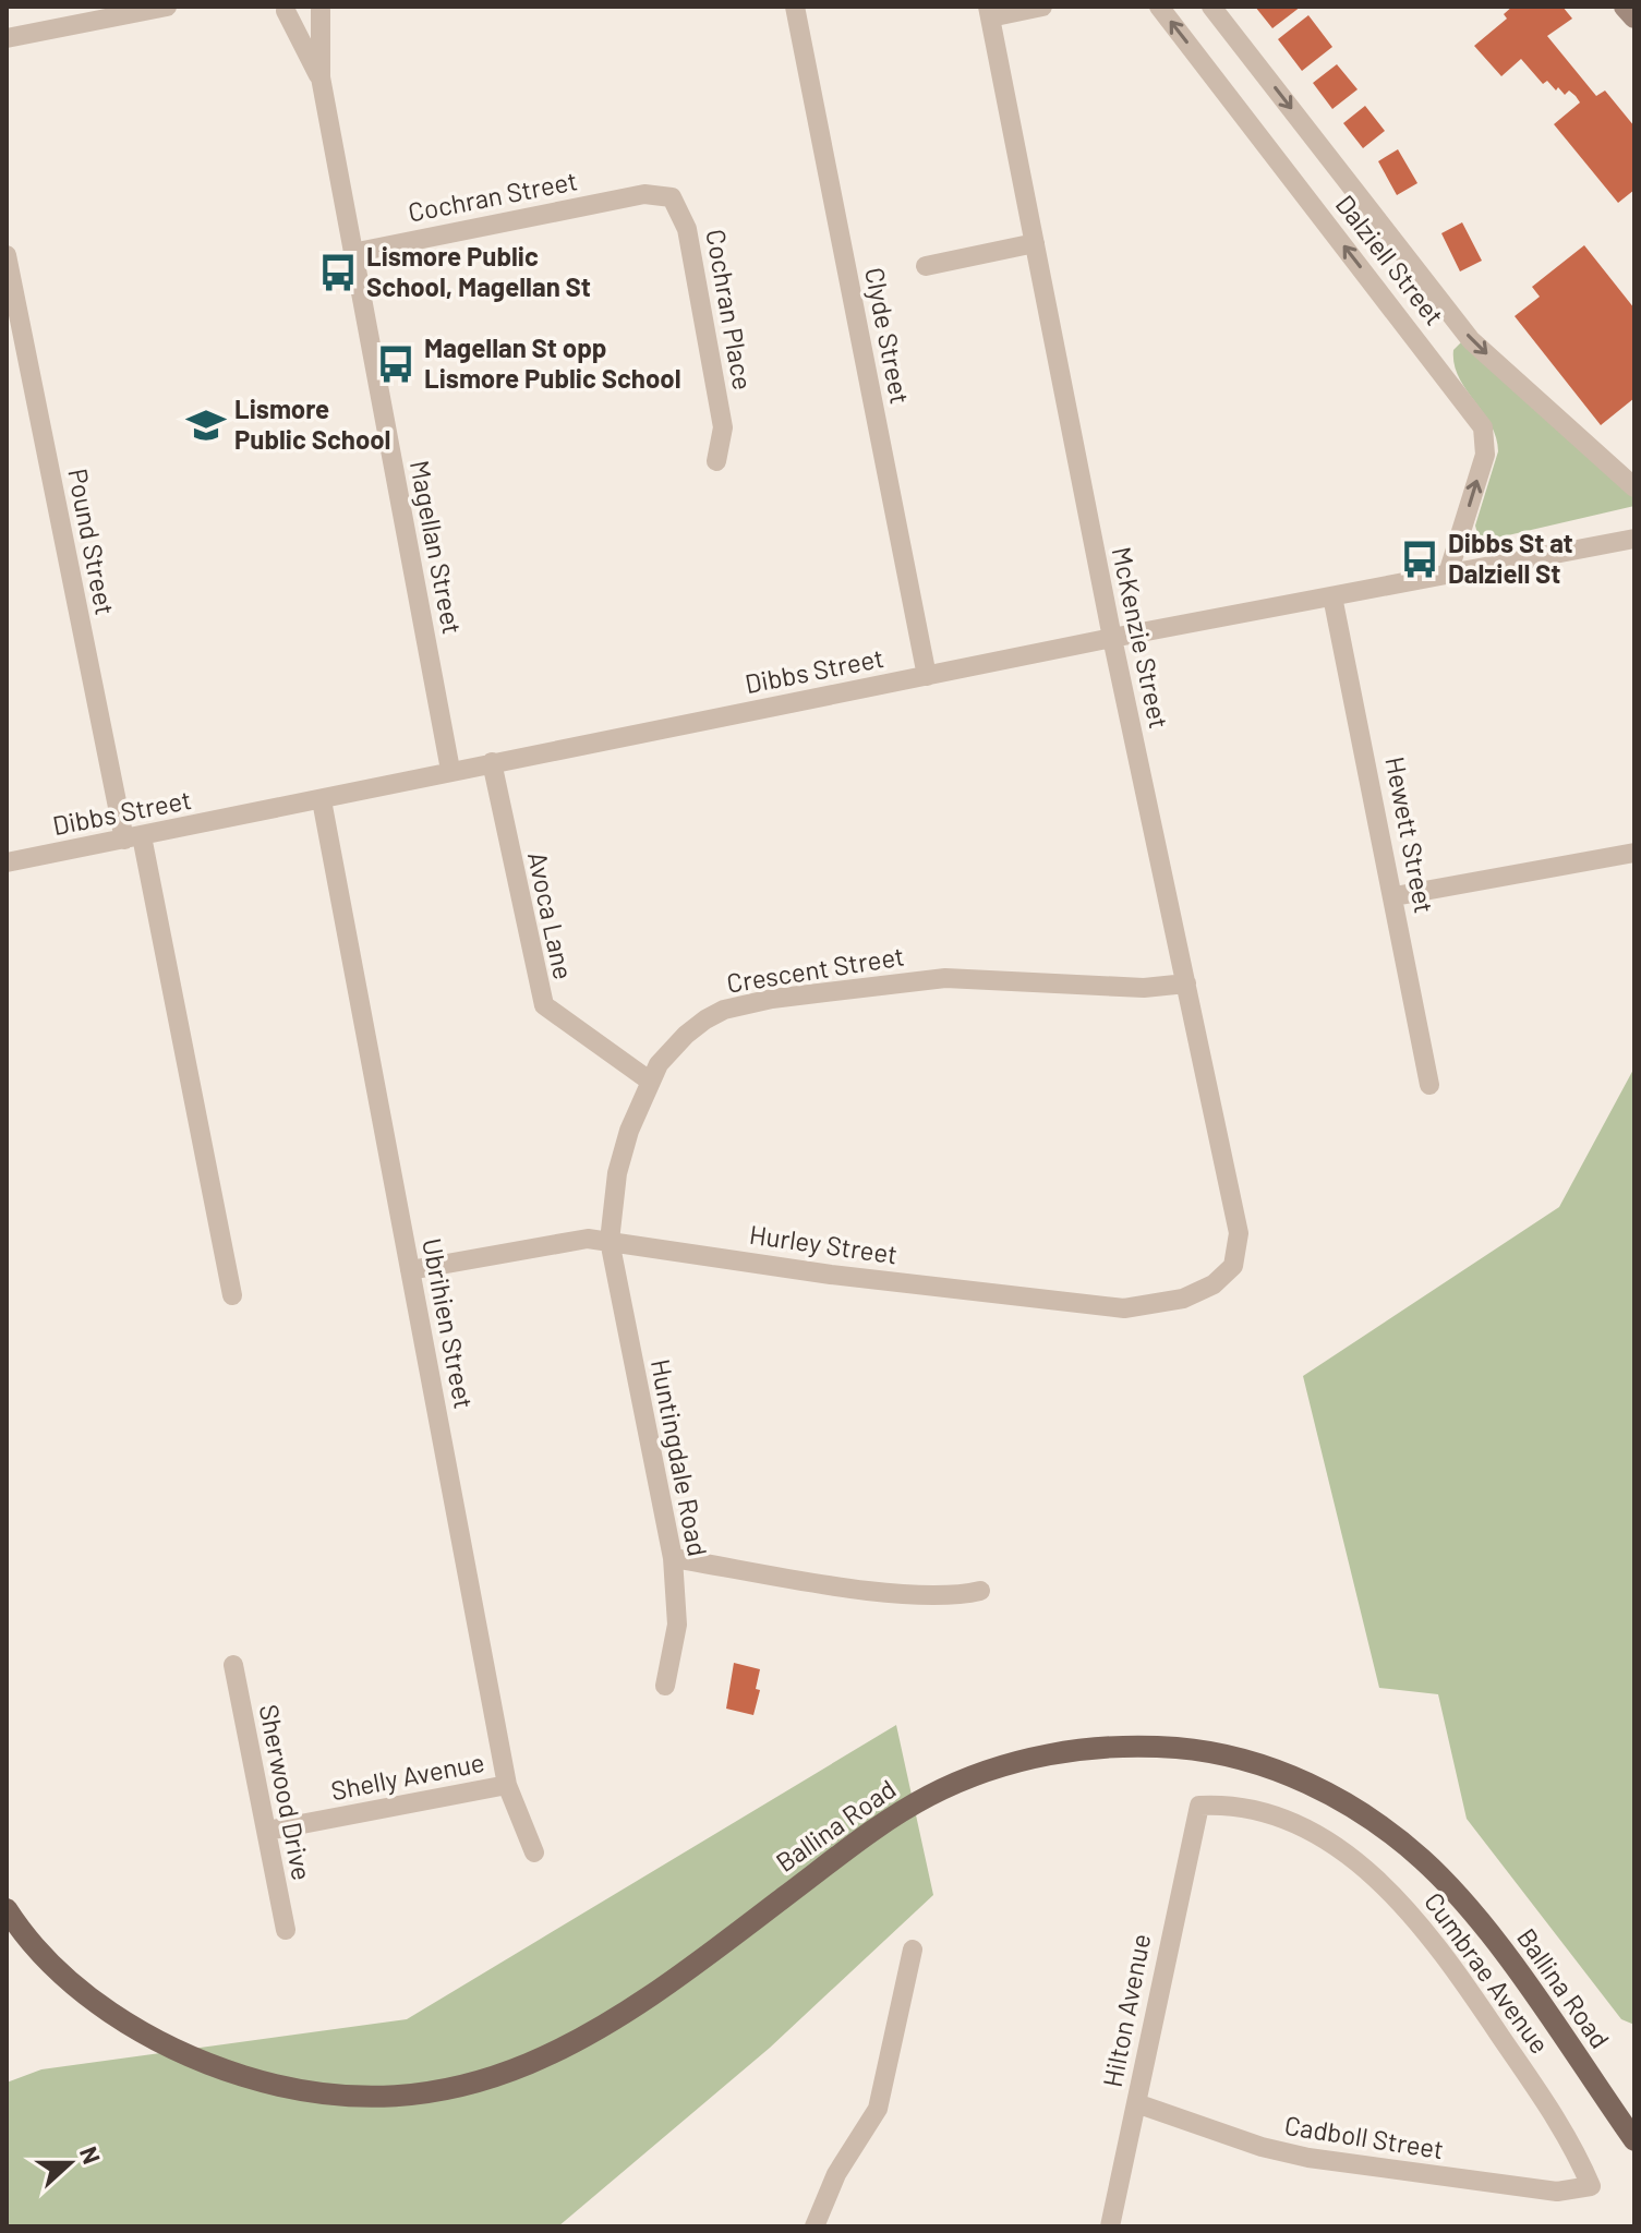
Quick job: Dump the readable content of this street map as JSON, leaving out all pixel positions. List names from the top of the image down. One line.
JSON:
{"streets":{"main road":["Ballina Road"],"street":["Cochran Street","Dalziell Street","Cochran Place","Clyde Street","Pound Street","Magellan Street","McKenzie Street","Dibbs Street","Hewett Street","Avoca Lane","Crescent Street","Hurley Street","Ubrihien Street","Huntingdale Road","Shelly Avenue","Sherwood Drive","Cumbrae Avenue","Hilton Avenue","Cadboll Street"]},"crossings":[["Cochran Street","Cochran Place"],["Cochran Street","Magellan Street"],["Dalziell Street","Dibbs Street"],["Clyde Street","Dibbs Street"],["Pound Street","Dibbs Street"],["Magellan Street","Dibbs Street"],["McKenzie Street","Dibbs Street"],["McKenzie Street","Crescent Street"],["McKenzie Street","Hurley Street"],["Dibbs Street","Hewett Street"],["Dibbs Street","Avoca Lane"],["Dibbs Street","Ubrihien Street"],["Avoca Lane","Crescent Street"],["Crescent Street","Hurley Street"],["Crescent Street","Huntingdale Road"],["Hurley Street","Ubrihien Street"],["Hurley Street","Huntingdale Road"],["Ubrihien Street","Shelly Avenue"],["Shelly Avenue","Sherwood Drive"],["Cumbrae Avenue","Hilton Avenue"],["Cumbrae Avenue","Cadboll Street"],["Hilton Avenue","Cadboll Street"]],"places":{"bus stop":["Lismore Public School, Magellan St","Magellan St opp Lismore Public School","Dibbs St at Dalziell St"],"school or university":["Lismore Public School"]},"north":"right"}
